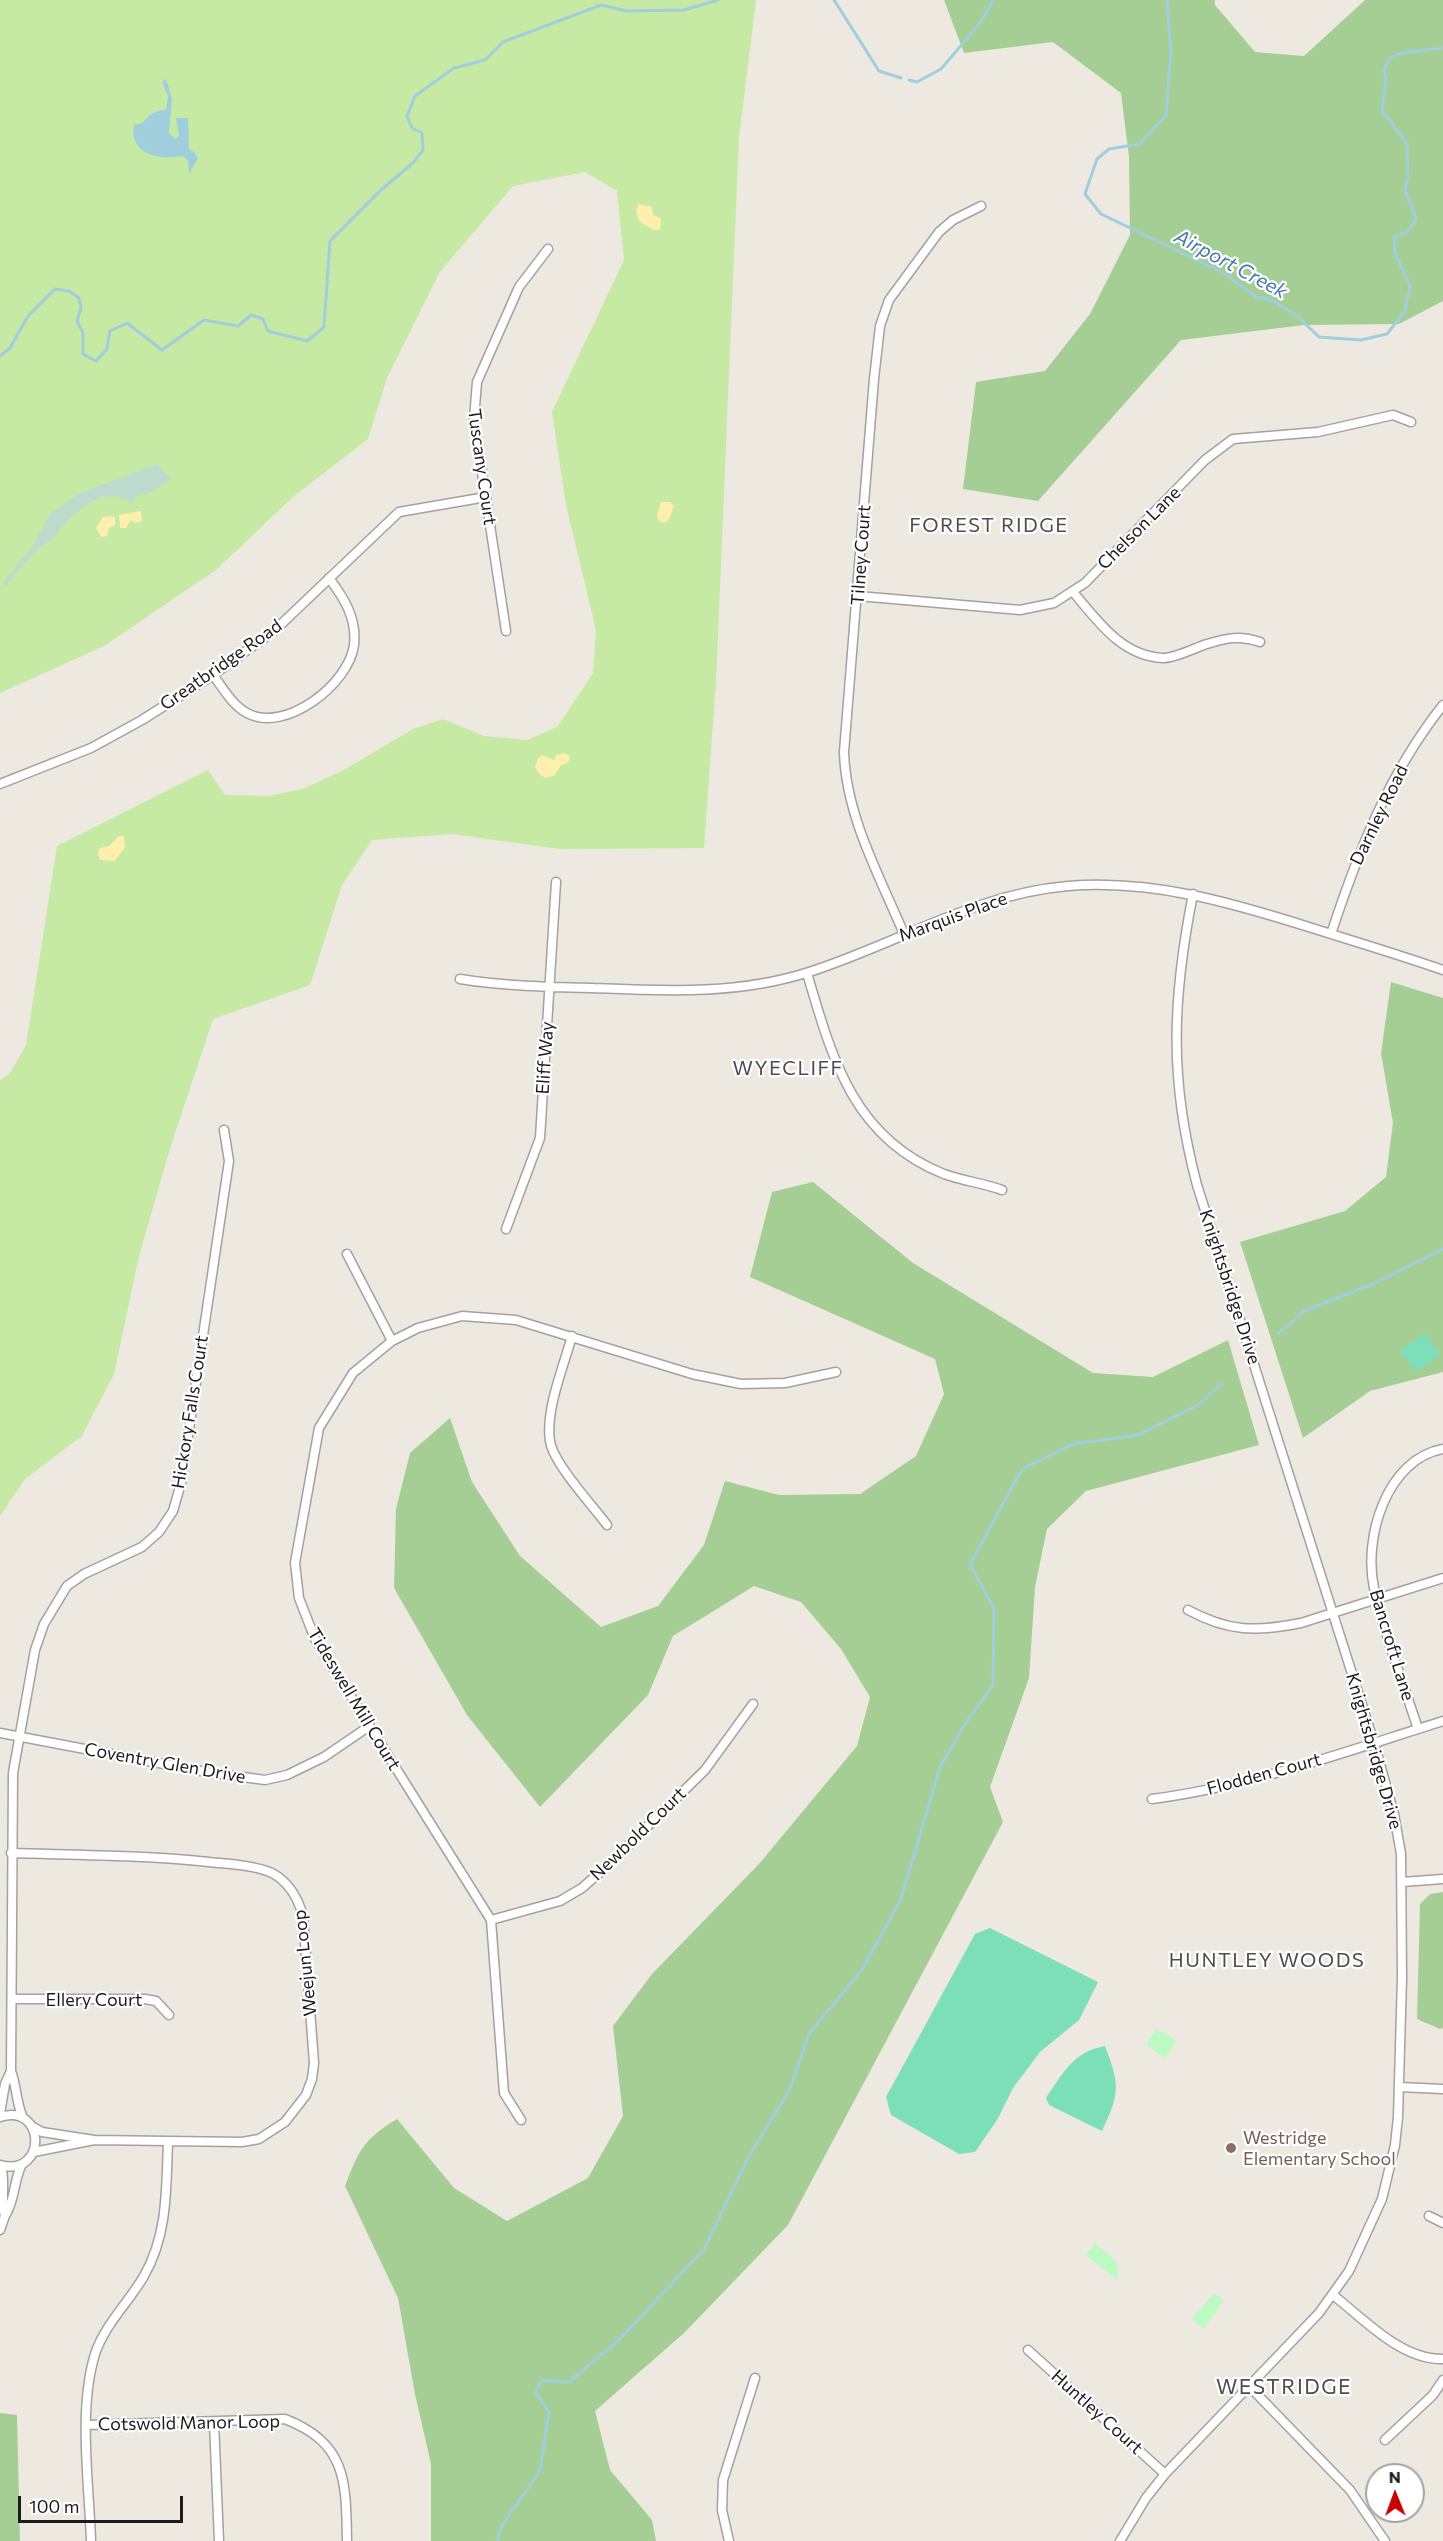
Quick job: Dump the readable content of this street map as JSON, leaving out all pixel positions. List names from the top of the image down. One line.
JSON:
{"streets":{"street":["Tuscany Court","Chelson Lane","Tilney Court","Greatbridge Road","Darnley Road","Marquis Place","Eliff Way","Knightsbridge Drive","Hickory Falls Court","Bancroft Lane","Tideswell Mill Court","Coventry Glen Drive","Flodden Court","Newbold Court","Weejun Loop","Ellery Court","Huntley Court","Cotswold Manor Loop"]},"crossings":[["Tuscany Court","Greatbridge Road"],["Chelson Lane","Tilney Court"],["Tilney Court","Marquis Place"],["Darnley Road","Marquis Place"],["Marquis Place","Eliff Way"],["Marquis Place","Knightsbridge Drive"],["Knightsbridge Drive","Flodden Court"],["Knightsbridge Drive","Huntley Court"],["Hickory Falls Court","Coventry Glen Drive"],["Hickory Falls Court","Weejun Loop"],["Hickory Falls Court","Ellery Court"],["Bancroft Lane","Flodden Court"],["Tideswell Mill Court","Coventry Glen Drive"],["Tideswell Mill Court","Newbold Court"]],"districts":["FOREST RIDGE","WYECLIFF","HUNTLEY WOODS","WESTRIDGE"],"water":["Airport Creek"],"places":["Westridge Elementary School"],"scale_bar":"100 m","north":"top"}
